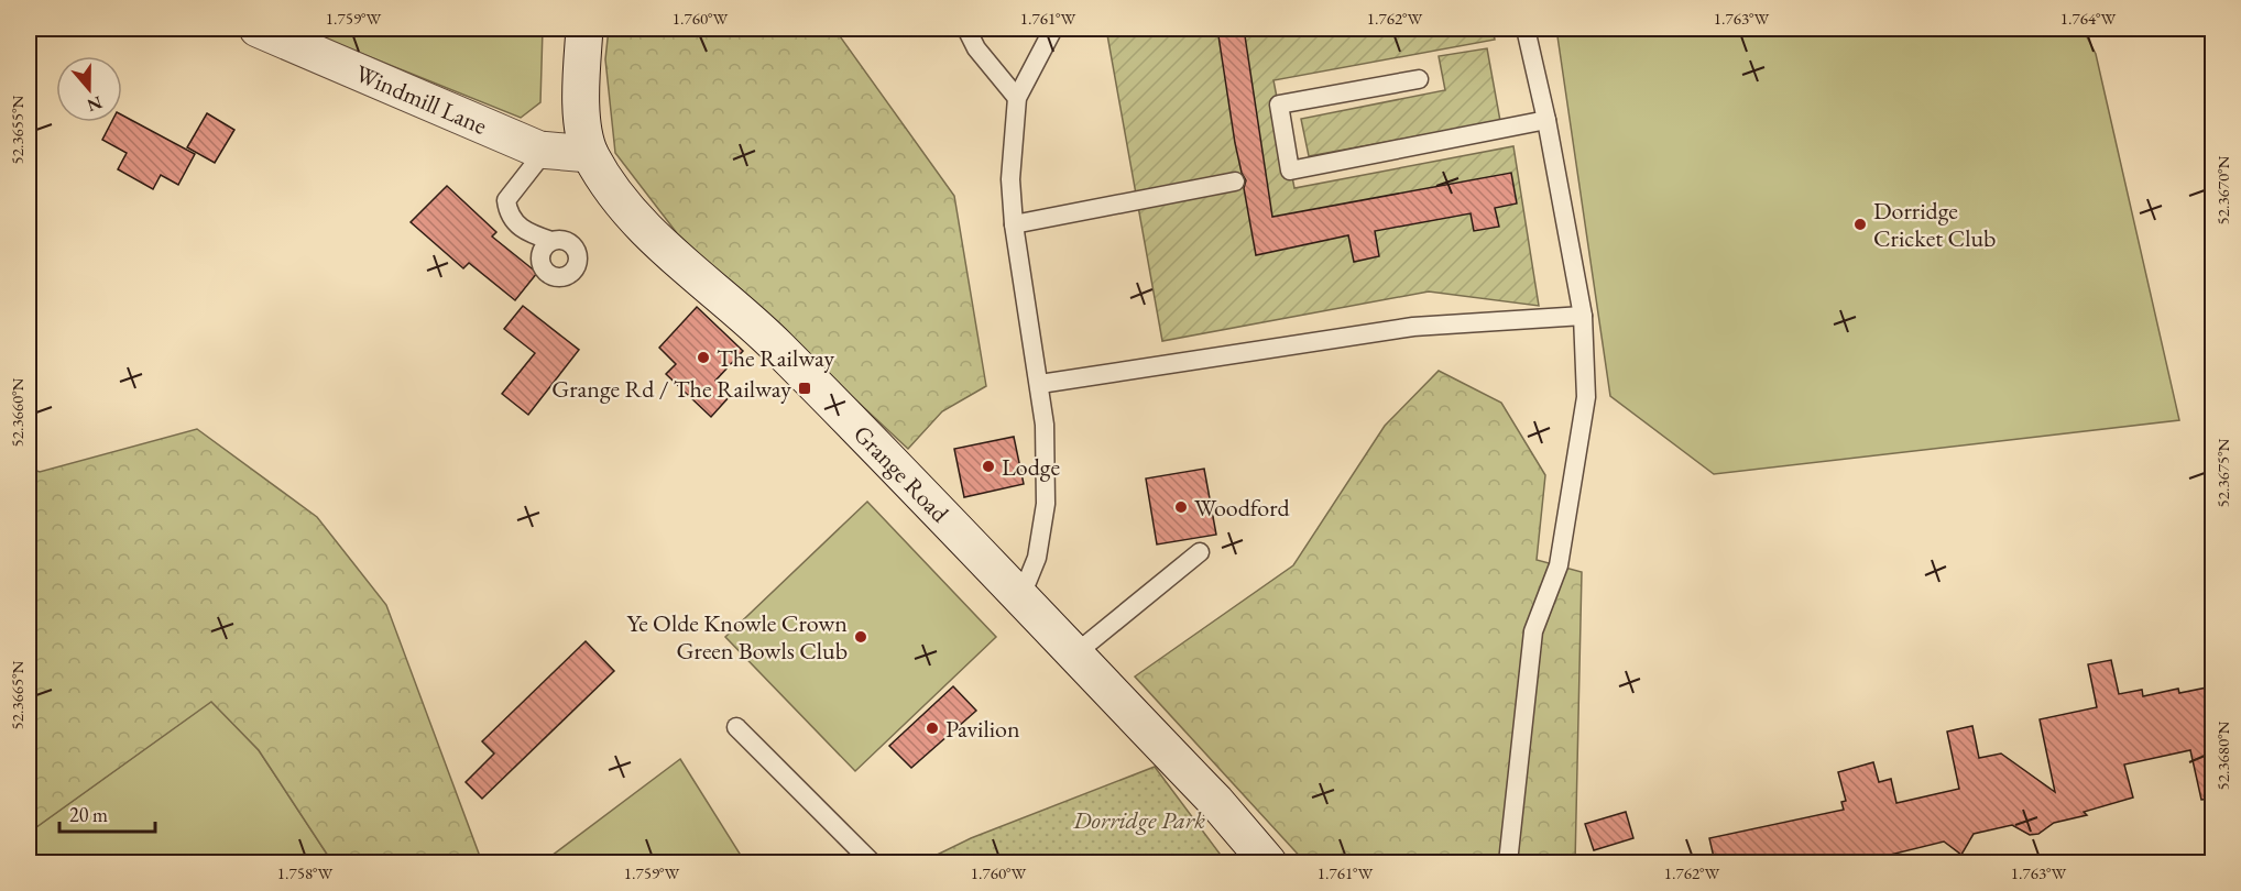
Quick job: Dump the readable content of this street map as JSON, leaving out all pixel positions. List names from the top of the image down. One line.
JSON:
{"streets":{"main road":["Windmill Lane","Grange Road"]},"crossings":[["Windmill Lane","Grange Road"]],"parks":["Dorridge Park"],"places":{"other":["Dorridge Cricket Club","The Railway","Lodge","Woodford","Ye Olde Knowle Crown Green Bowls Club","Pavilion"],"transit":["Grange Rd / The Railway"]},"scale_bar":"20 m","north":"bottom","coordinates":["1.759°W","1.760°W","1.761°W","1.762°W","1.763°W","1.764°W","52.3655°N","52.3670°N","52.3660°N","52.3675°N","52.3665°N","52.3680°N","1.758°W"]}
